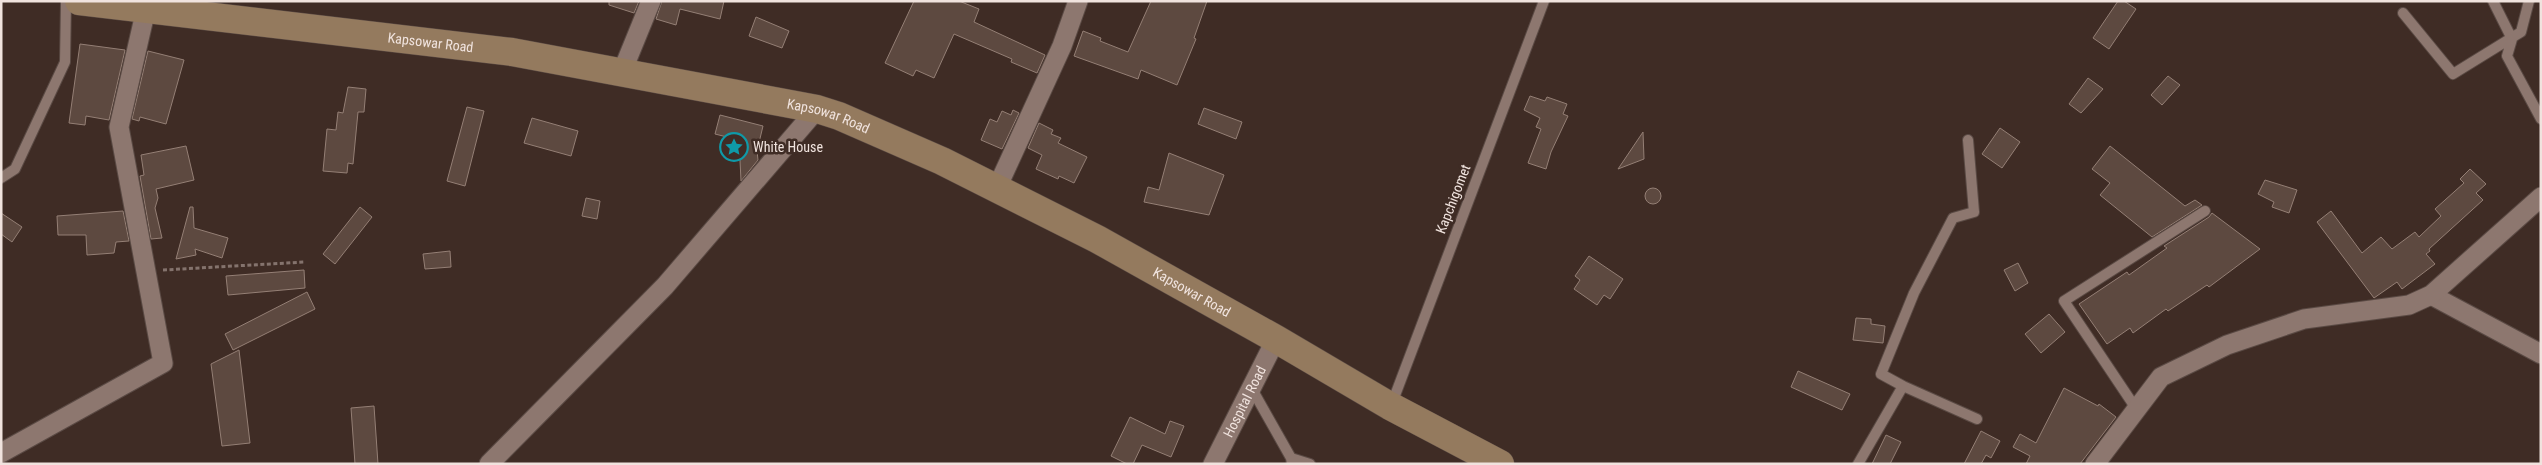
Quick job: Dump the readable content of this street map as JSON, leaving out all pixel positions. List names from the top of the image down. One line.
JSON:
{"streets":{"main road":["Kapsowar Road"],"street":["Hospital Road"],"lane":["Kapchigomet"]},"crossings":[["Kapsowar Road","Kapchigomet"],["Kapsowar Road","Hospital Road"]],"places":{"place":["White House"]}}
